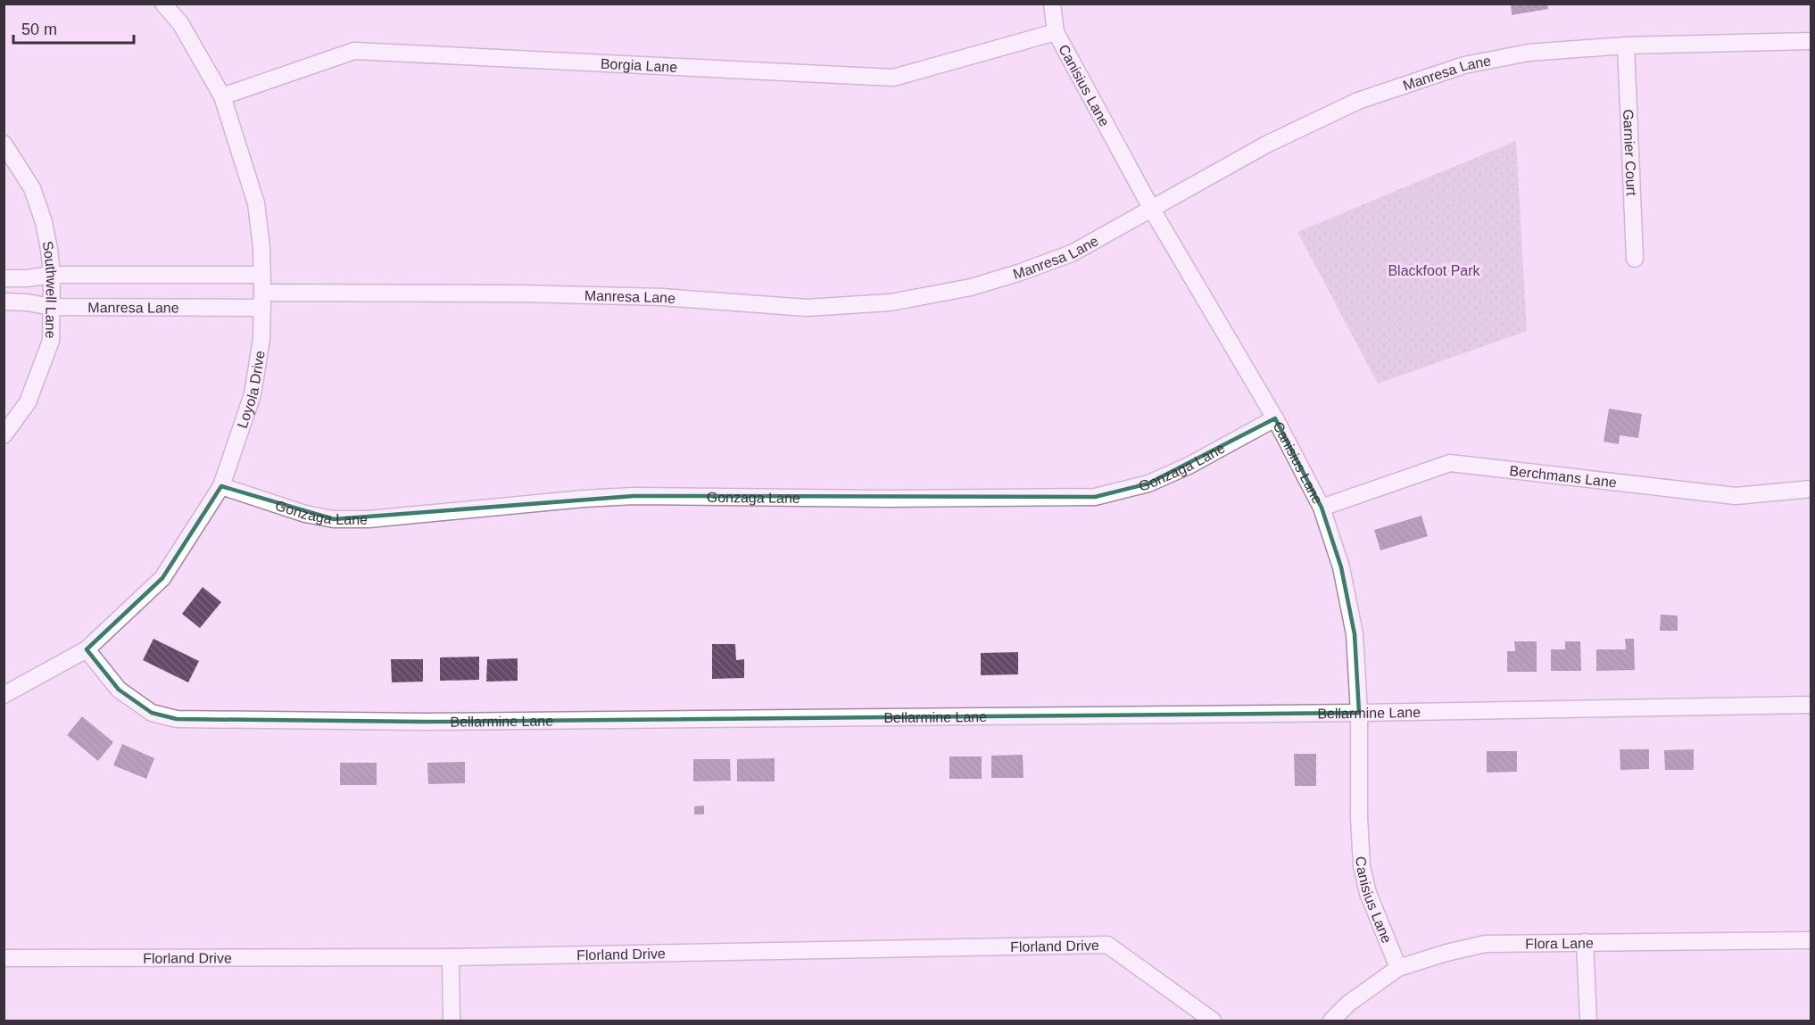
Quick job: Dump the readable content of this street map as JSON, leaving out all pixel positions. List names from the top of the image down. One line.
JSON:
{"streets":{"street":["Borgia Lane","Manresa Lane","Canisius Lane","Garnier Court","Southwell Lane","Loyola Drive","Gonzaga Lane","Berchmans Lane","Bellarmine Lane","Flora Lane","Florland Drive"]},"crossings":[["Borgia Lane","Canisius Lane"],["Borgia Lane","Loyola Drive"],["Manresa Lane","Canisius Lane"],["Manresa Lane","Garnier Court"],["Manresa Lane","Southwell Lane"],["Manresa Lane","Loyola Drive"],["Canisius Lane","Gonzaga Lane"],["Canisius Lane","Berchmans Lane"],["Canisius Lane","Bellarmine Lane"],["Canisius Lane","Flora Lane"],["Loyola Drive","Gonzaga Lane"],["Loyola Drive","Bellarmine Lane"]],"parks":["Blackfoot Park"],"scale_bar":"50 m"}
